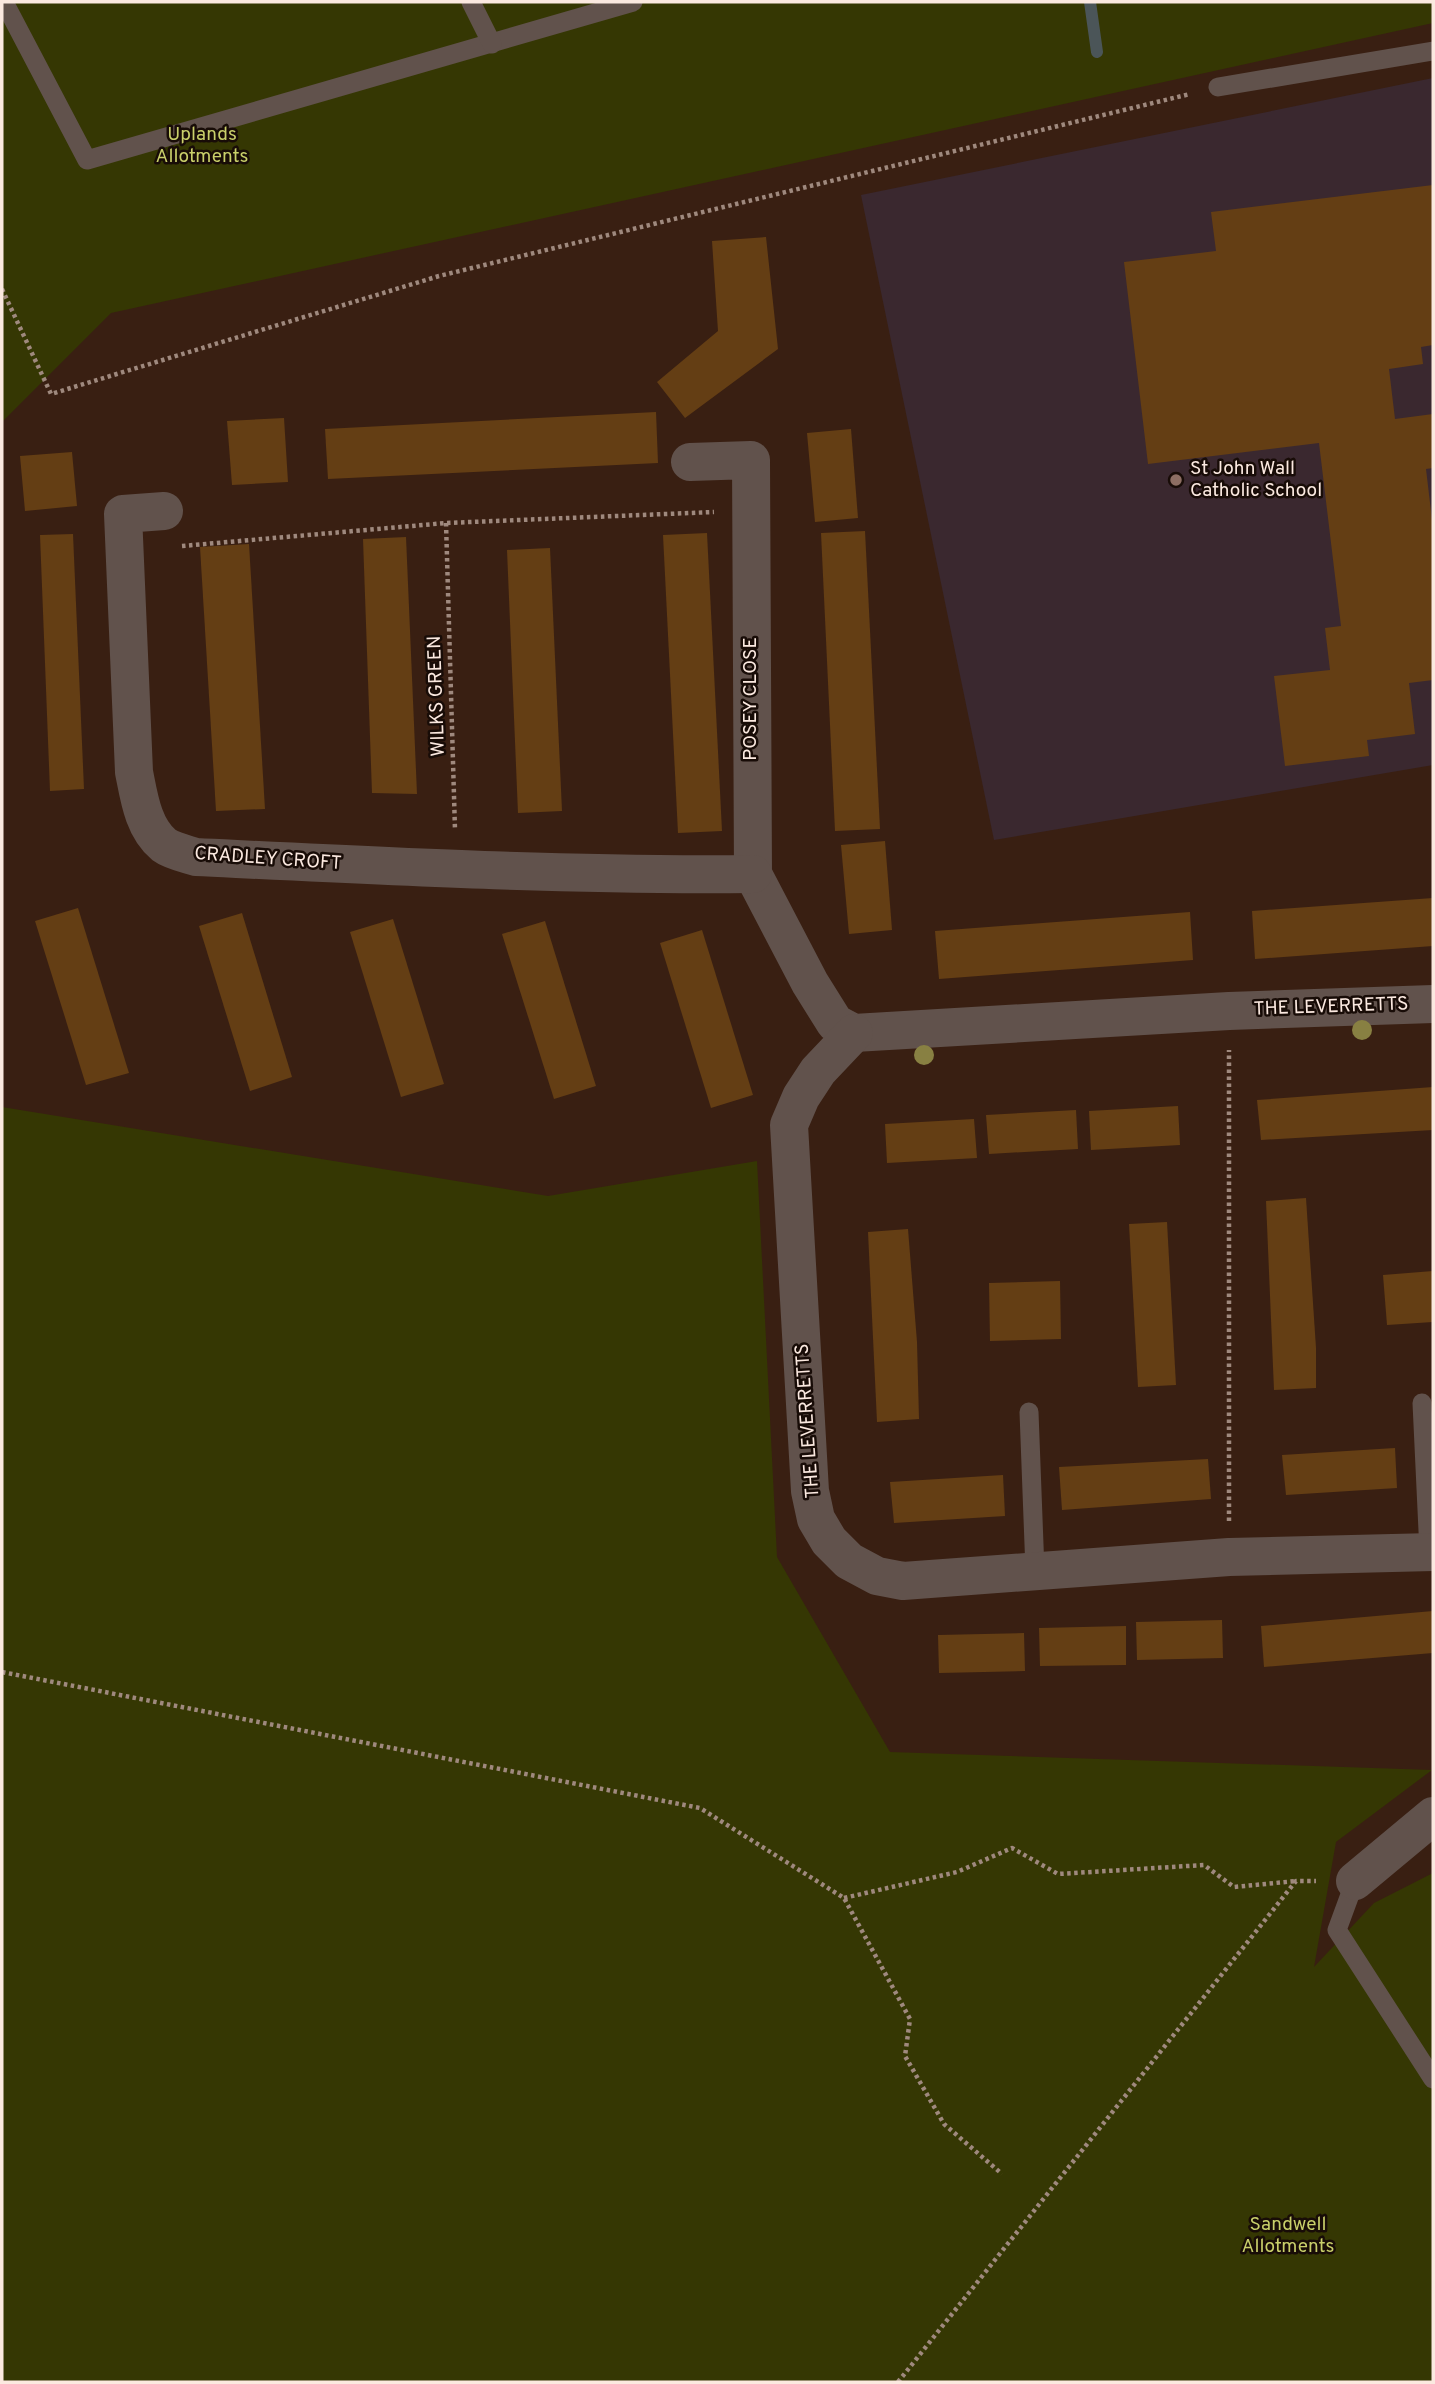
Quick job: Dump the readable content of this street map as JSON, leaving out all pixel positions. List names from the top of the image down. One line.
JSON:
{"streets":{"street":["POSEY CLOSE","CRADLEY CROFT","THE LEVERRETTS"],"path":["WILKS GREEN"]},"crossings":[["WILKS GREEN","CRADLEY CROFT"],["POSEY CLOSE","CRADLEY CROFT"],["POSEY CLOSE","THE LEVERRETTS"]],"parks":["Uplands Allotments","Sandwell Allotments"],"places":["St John Wall Catholic School"]}
